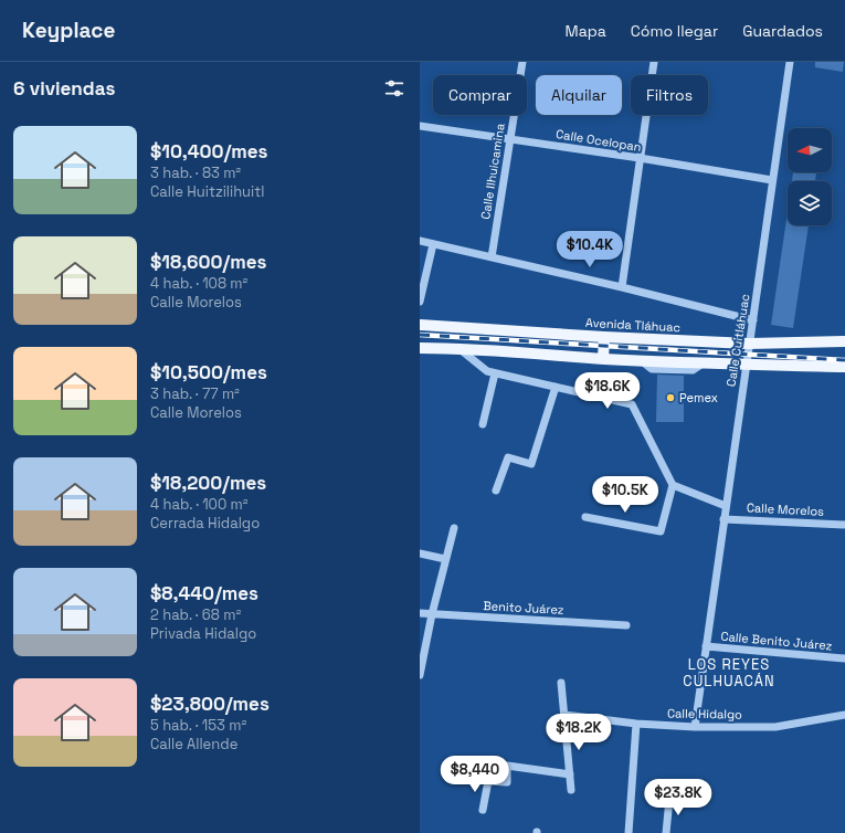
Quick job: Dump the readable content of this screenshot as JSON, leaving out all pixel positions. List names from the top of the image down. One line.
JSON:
{"streets":{"main road":["Avenida Tláhuac"],"street":["Calle Ocelopan","Calle Ilhuicamina","Calle Cuitláhuac","Calle Morelos","Benito Juárez","Calle Benito Juárez","Calle Hidalgo"]},"crossings":[["Calle Ocelopan","Calle Ilhuicamina"],["Calle Ocelopan","Calle Cuitláhuac"],["Avenida Tláhuac","Calle Cuitláhuac"],["Calle Cuitláhuac","Calle Morelos"],["Calle Cuitláhuac","Calle Benito Juárez"],["Calle Cuitláhuac","Calle Hidalgo"]],"districts":["LOS REYES CULHUACÁN"],"places":["Pemex"],"north":"left","page":{"header":"Keyplace","nav":["Mapa","Cómo llegar","Guardados"],"heading":"6 viviendas","chip":["Comprar","Alquilar","Filtros"],"list":[{"name":"$10,400/mes","note":"3 hab. · 83 m² · Calle Huitzilihuitl"},{"name":"$18,600/mes","note":"4 hab. · 108 m² · Calle Morelos"},{"name":"$10,500/mes","note":"3 hab. · 77 m² · Calle Morelos"},{"name":"$18,200/mes","note":"4 hab. · 100 m² · Cerrada Hidalgo"},{"name":"$8,440/mes","note":"2 hab. · 68 m² · Privada Hidalgo"},{"name":"$23,800/mes","note":"5 hab. · 153 m² · Calle Allende"}],"price":["$10.4K","$18.6K","$10.5K","$18.2K","$8,440","$23.8K"]}}
